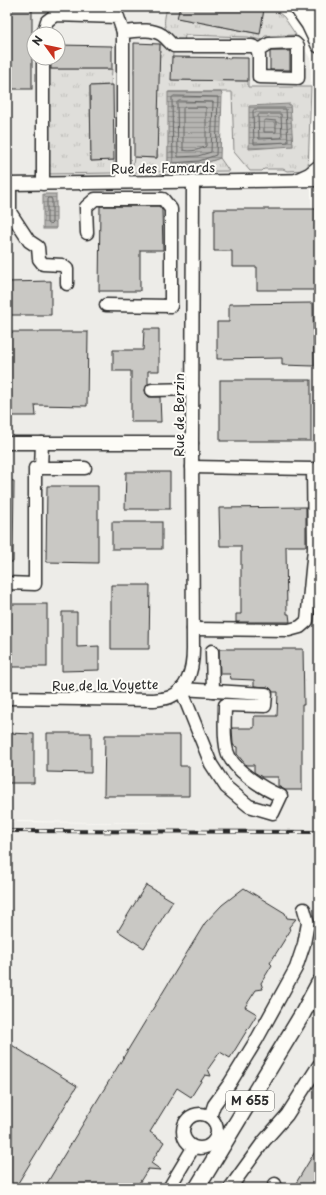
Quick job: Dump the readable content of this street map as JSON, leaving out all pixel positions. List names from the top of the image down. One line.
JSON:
{"streets":{"main road":["M 655"],"street":["Rue des Famards","Rue de Berzin","Rue de la Voyette"]},"crossings":[["Rue des Famards","Rue de Berzin"],["Rue de Berzin","Rue de la Voyette"]],"north":"top left"}
